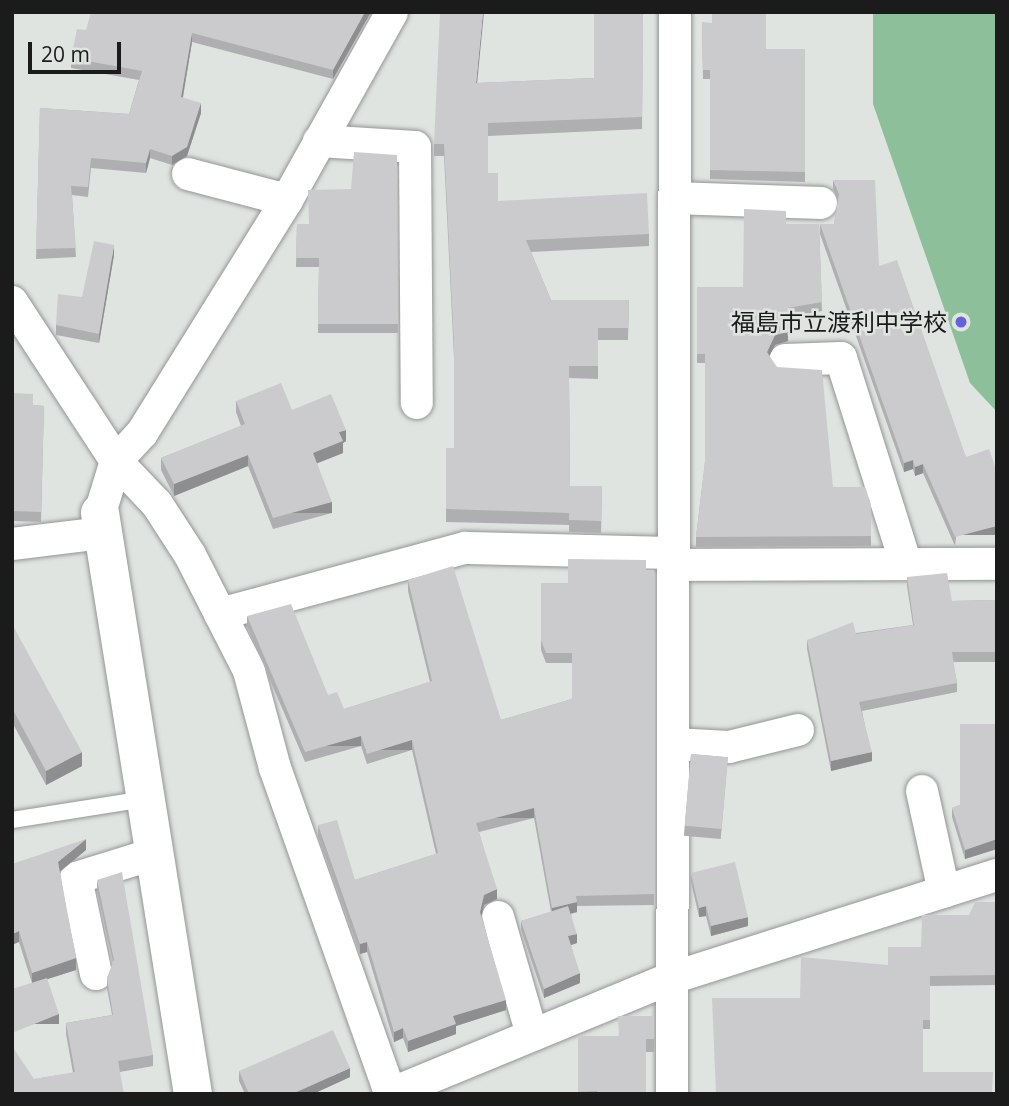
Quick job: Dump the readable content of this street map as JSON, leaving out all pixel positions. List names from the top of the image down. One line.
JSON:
{"places":["福島市立渡利中学校"],"scale_bar":"20 m"}
